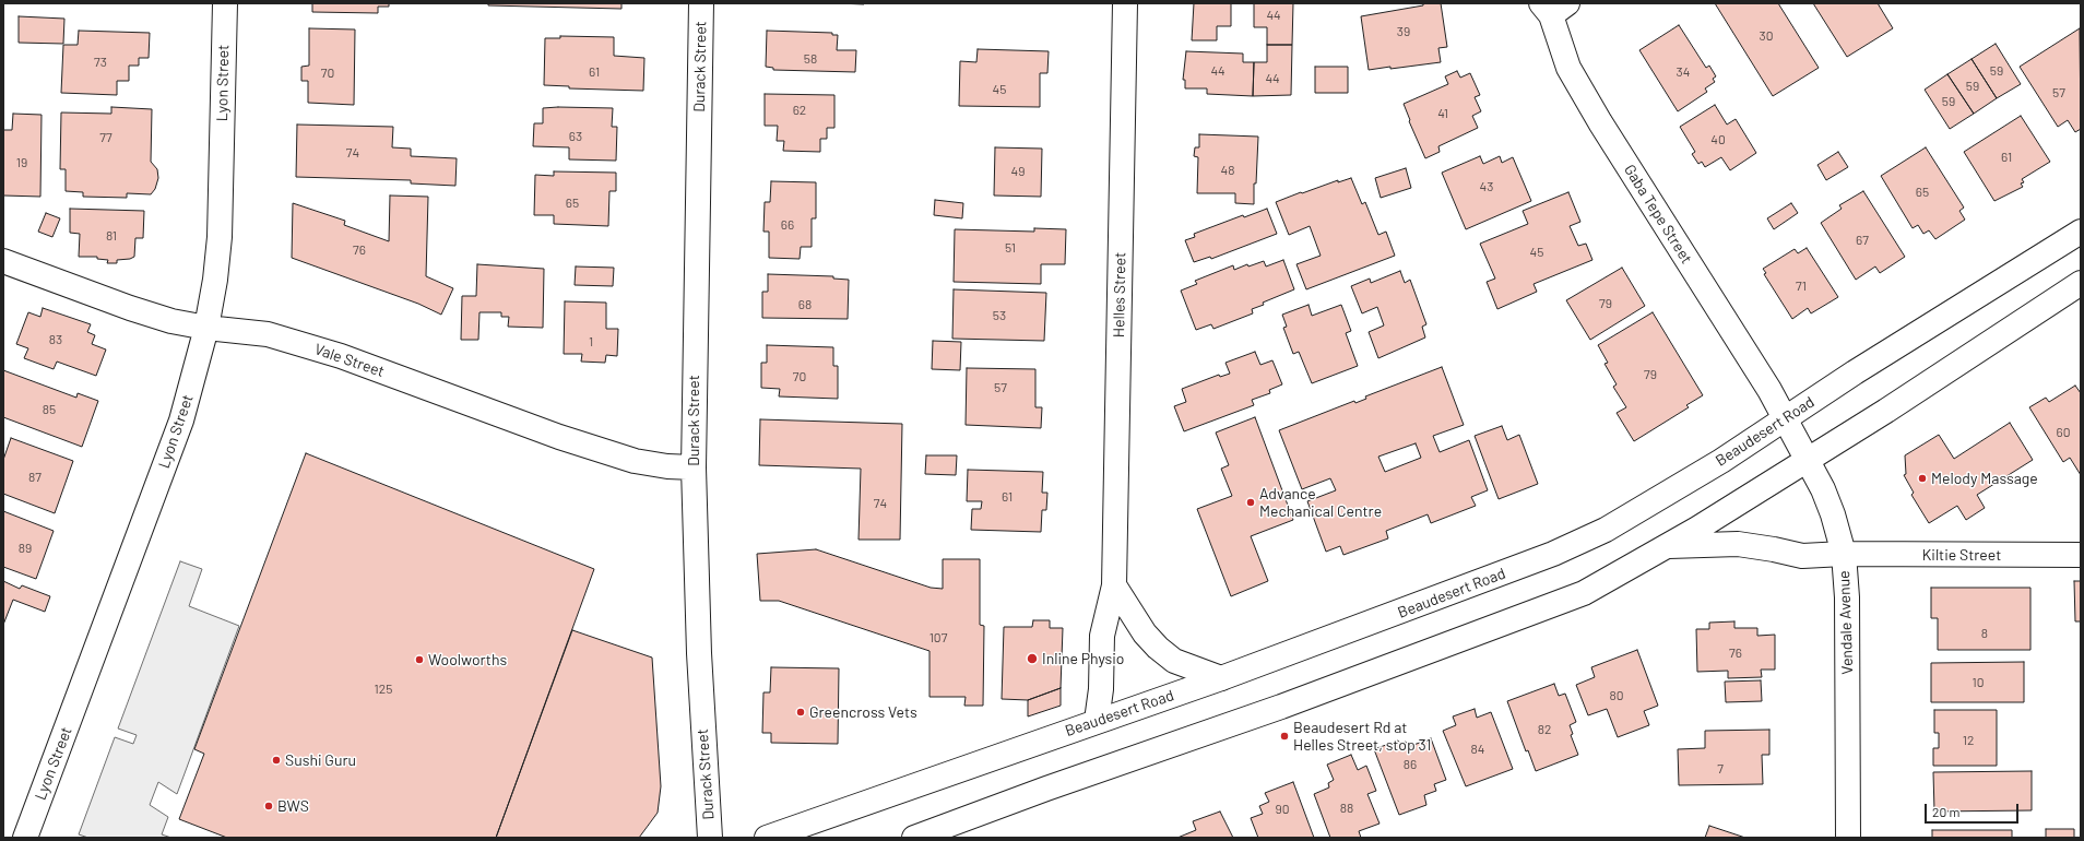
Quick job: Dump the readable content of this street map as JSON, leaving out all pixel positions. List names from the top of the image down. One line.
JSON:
{"streets":{"main road":["Durack Street","Lyon Street","Gaba Tepe Street","Helles Street","Vale Street","Beaudesert Road","Kiltie Street","Vendale Avenue"]},"crossings":[["Durack Street","Vale Street"],["Lyon Street","Vale Street"],["Gaba Tepe Street","Beaudesert Road"],["Gaba Tepe Street","Vendale Avenue"],["Helles Street","Beaudesert Road"],["Beaudesert Road","Vendale Avenue"],["Kiltie Street","Vendale Avenue"]],"places":["Melody Massage","Advance Mechanical Centre","Inline Physio","Woolworths","Greencross Vets","Beaudesert Rd at Helles Street, stop 31","Sushi Guru","BWS"],"house_numbers":["44","39","30","58","73","44","59","61","34","70","44","59","45","57","59","62","41","63","77","40","74","61","19","48","49","43","65","65","66","81","67","51","76","45","71","79","68","53","83","1","79","70","57","85","60","87","61","74","89","8","107","76","10","125","80","82","12","84","86","7","88","90"],"scale_bar":"20 m"}
